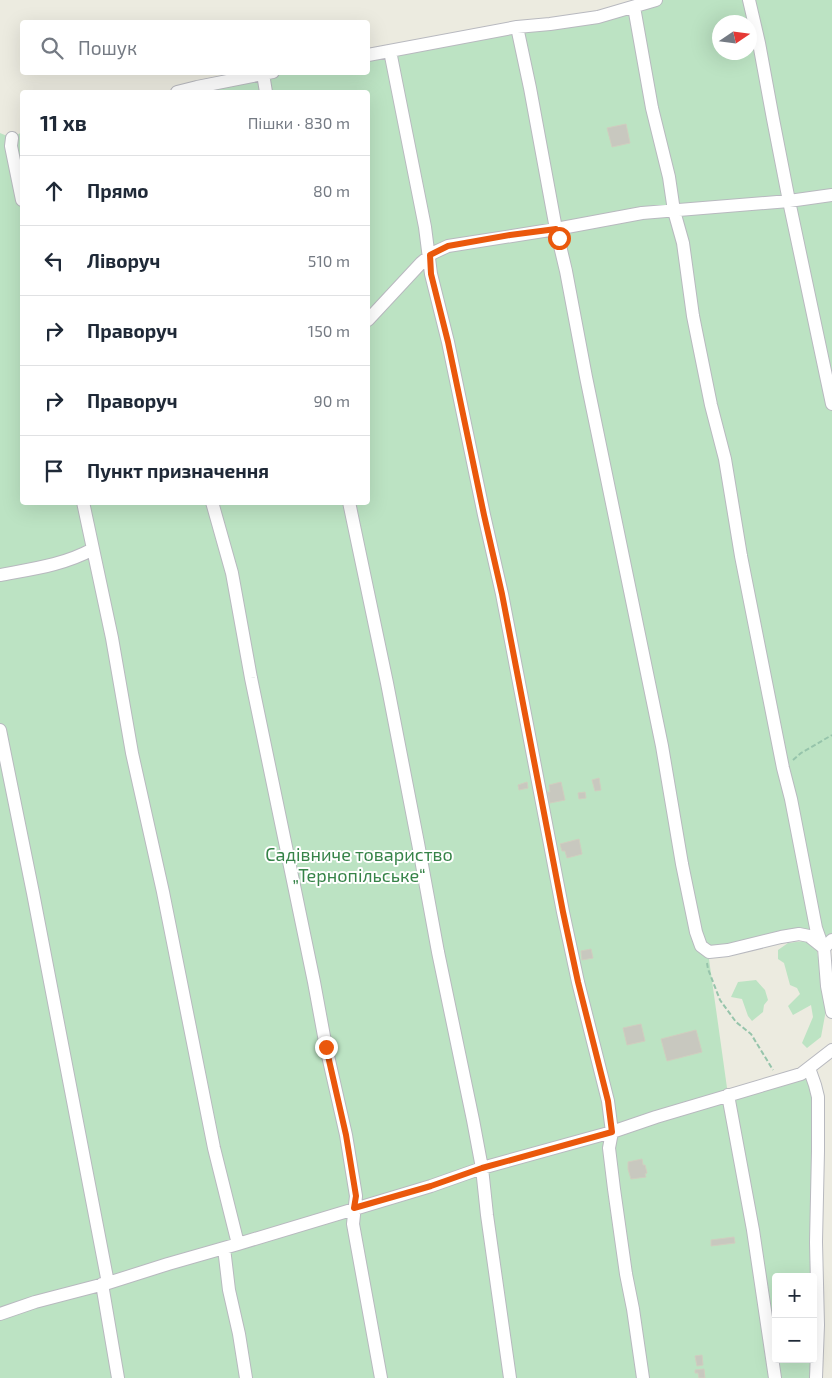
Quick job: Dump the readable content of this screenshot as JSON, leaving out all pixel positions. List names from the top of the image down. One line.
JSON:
{"parks":["Садівниче товариство „Тернопільське“"],"north":"right","page":{"search":"Пошук","heading":["11 хв","Пішки · 830 m"],"list":[["Прямо","80 m"],["Ліворуч","510 m"],["Праворуч","150 m"],["Праворуч","90 m"],"Пункт призначення"],"map_buttons":["+","−"]}}
